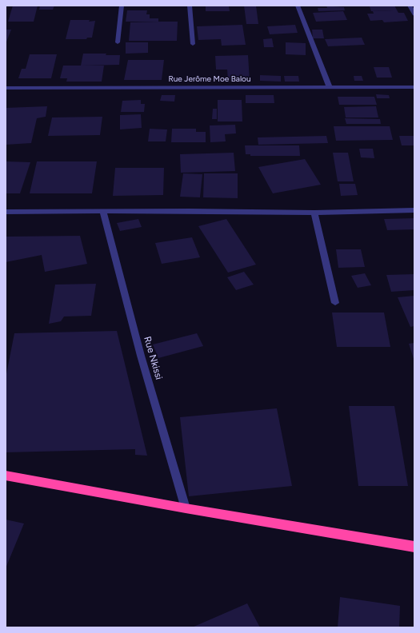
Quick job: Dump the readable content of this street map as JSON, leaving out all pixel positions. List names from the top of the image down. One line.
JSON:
{"streets":{"street":["Rue Jerôme Moe Balou","Rue Nkissi"]}}
